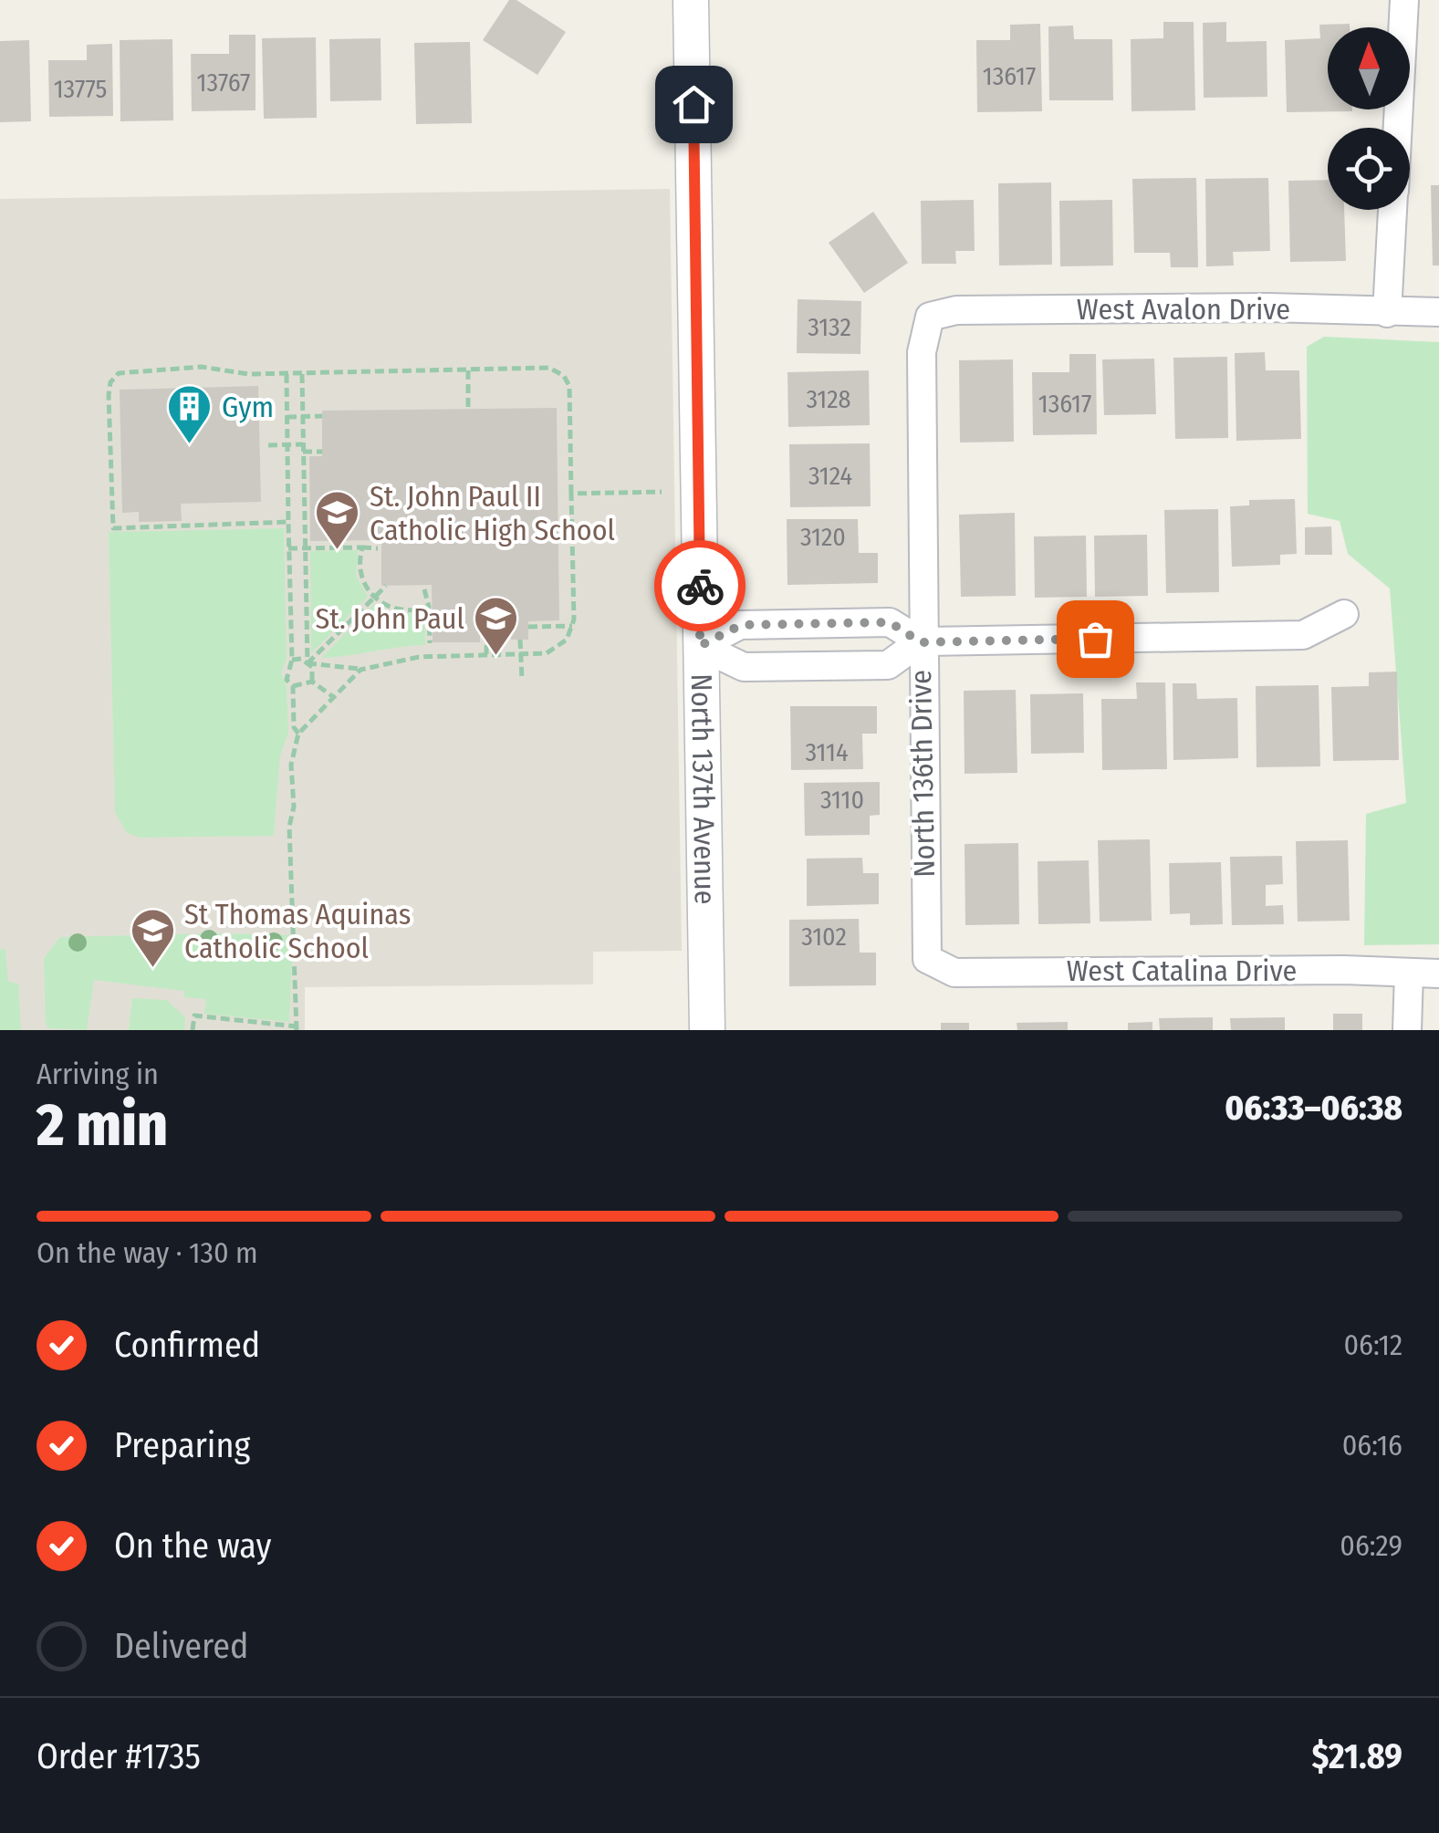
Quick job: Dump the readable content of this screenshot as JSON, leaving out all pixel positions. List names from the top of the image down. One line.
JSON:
{"streets":{"street":["West Avalon Drive","North 136th Drive","North 137th Avenue","West Catalina Drive"]},"crossings":[["West Avalon Drive","North 136th Drive"],["North 136th Drive","West Catalina Drive"]],"places":{"building":["Gym"],"school or university":["St. John Paul II Catholic High School","St. John Paul","St Thomas Aquinas Catholic School"]},"house_numbers":["13617","13767","13775","3132","3128","13617","3124","3120","3114","3110","3102"],"north":"top","page":{"heading":["2 min","Arriving in","06:33–06:38"],"panel":["Order #1735","$21.89"],"bar":"On the way · 130 m","list":[["Confirmed","06:12"],["Preparing","06:16"],["On the way","06:29"],"Delivered"]}}
